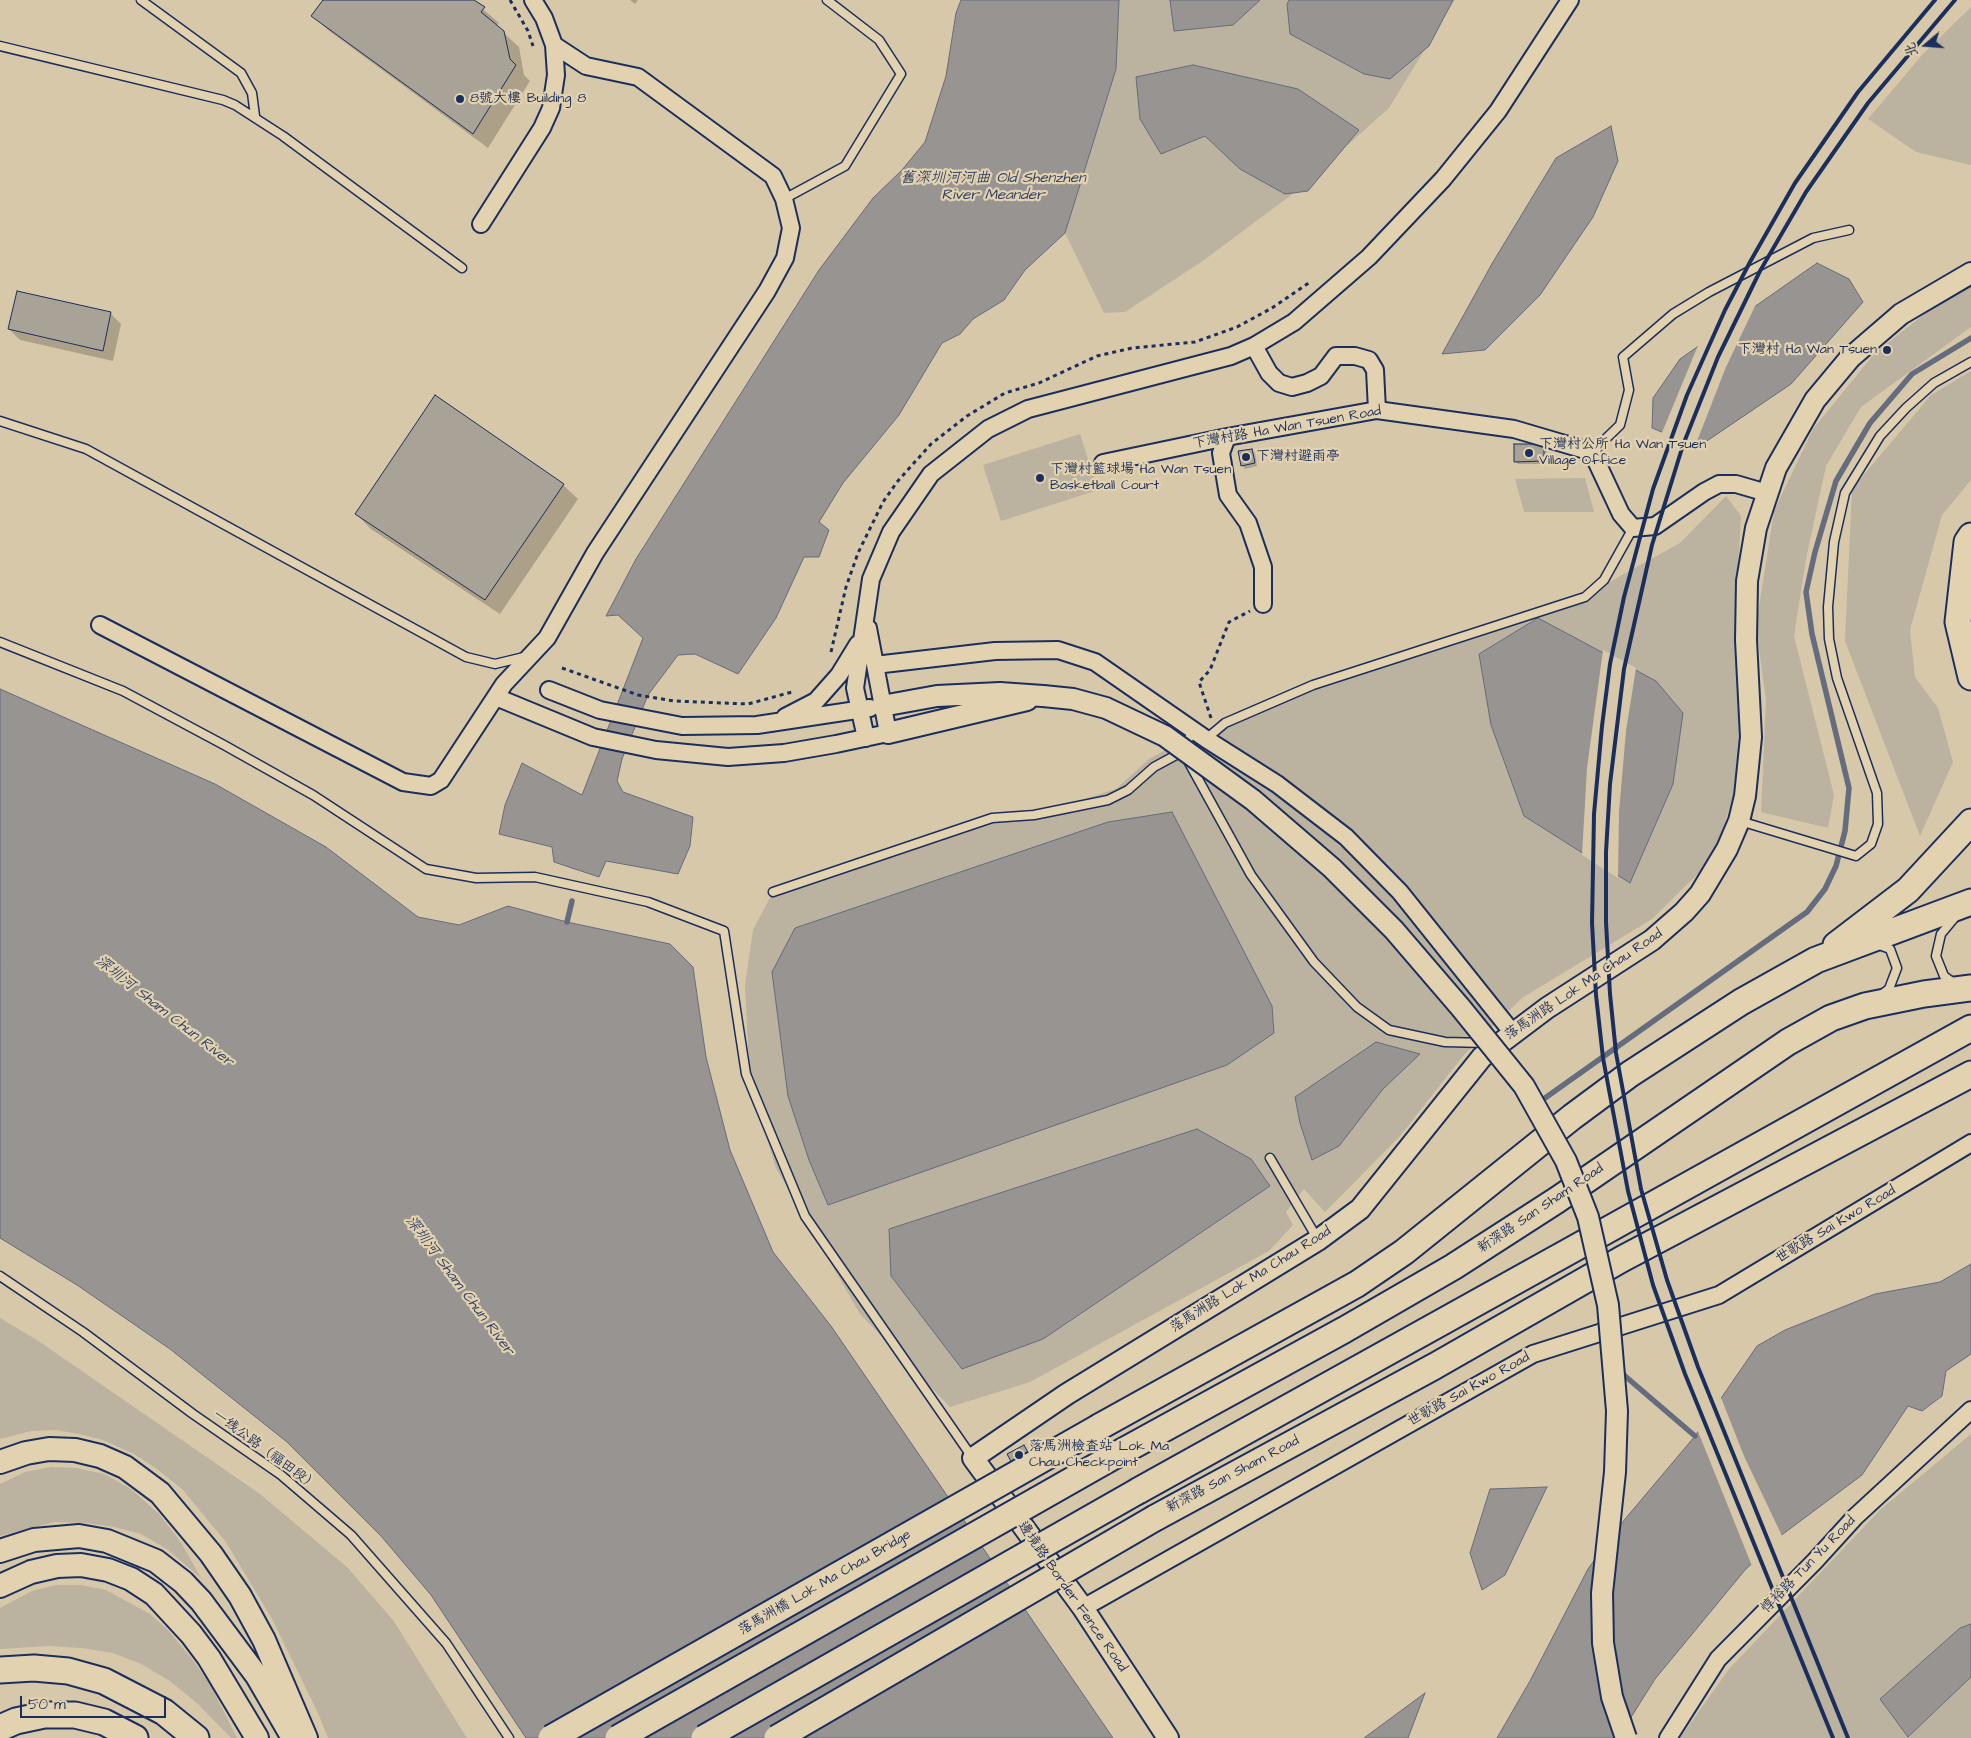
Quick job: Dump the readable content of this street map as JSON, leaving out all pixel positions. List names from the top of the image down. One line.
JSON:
{"streets":{"main road":["新深路 San Sham Road","落馬洲橋 Lok Ma Chau Bridge"],"street":["下灣村路 Ha Wan Tsuen Road","落馬洲路 Lok Ma Chau Road","世歌路 Sai Kwo Road","惇裕路 Tun Yu Road","邊境路 Border Fence Road"],"lane":["一线公路（福田段）"]},"crossings":[["落馬洲路 Lok Ma Chau Road","邊境路 Border Fence Road"],["世歌路 Sai Kwo Road","邊境路 Border Fence Road"]],"water":["舊深圳河河曲 Old Shenzhen River Meander","深圳河 Sham Chun River"],"places":["8號大樓 Building 8","下灣村 Ha Wan Tsuen","下灣村公所 Ha Wan Tsuen Village Office","下灣村避雨亭","下灣村籃球場 Ha Wan Tsuen Basketball Court","落馬洲檢查站 Lok Ma Chau Checkpoint"],"scale_bar":"50 m","north":"left"}
